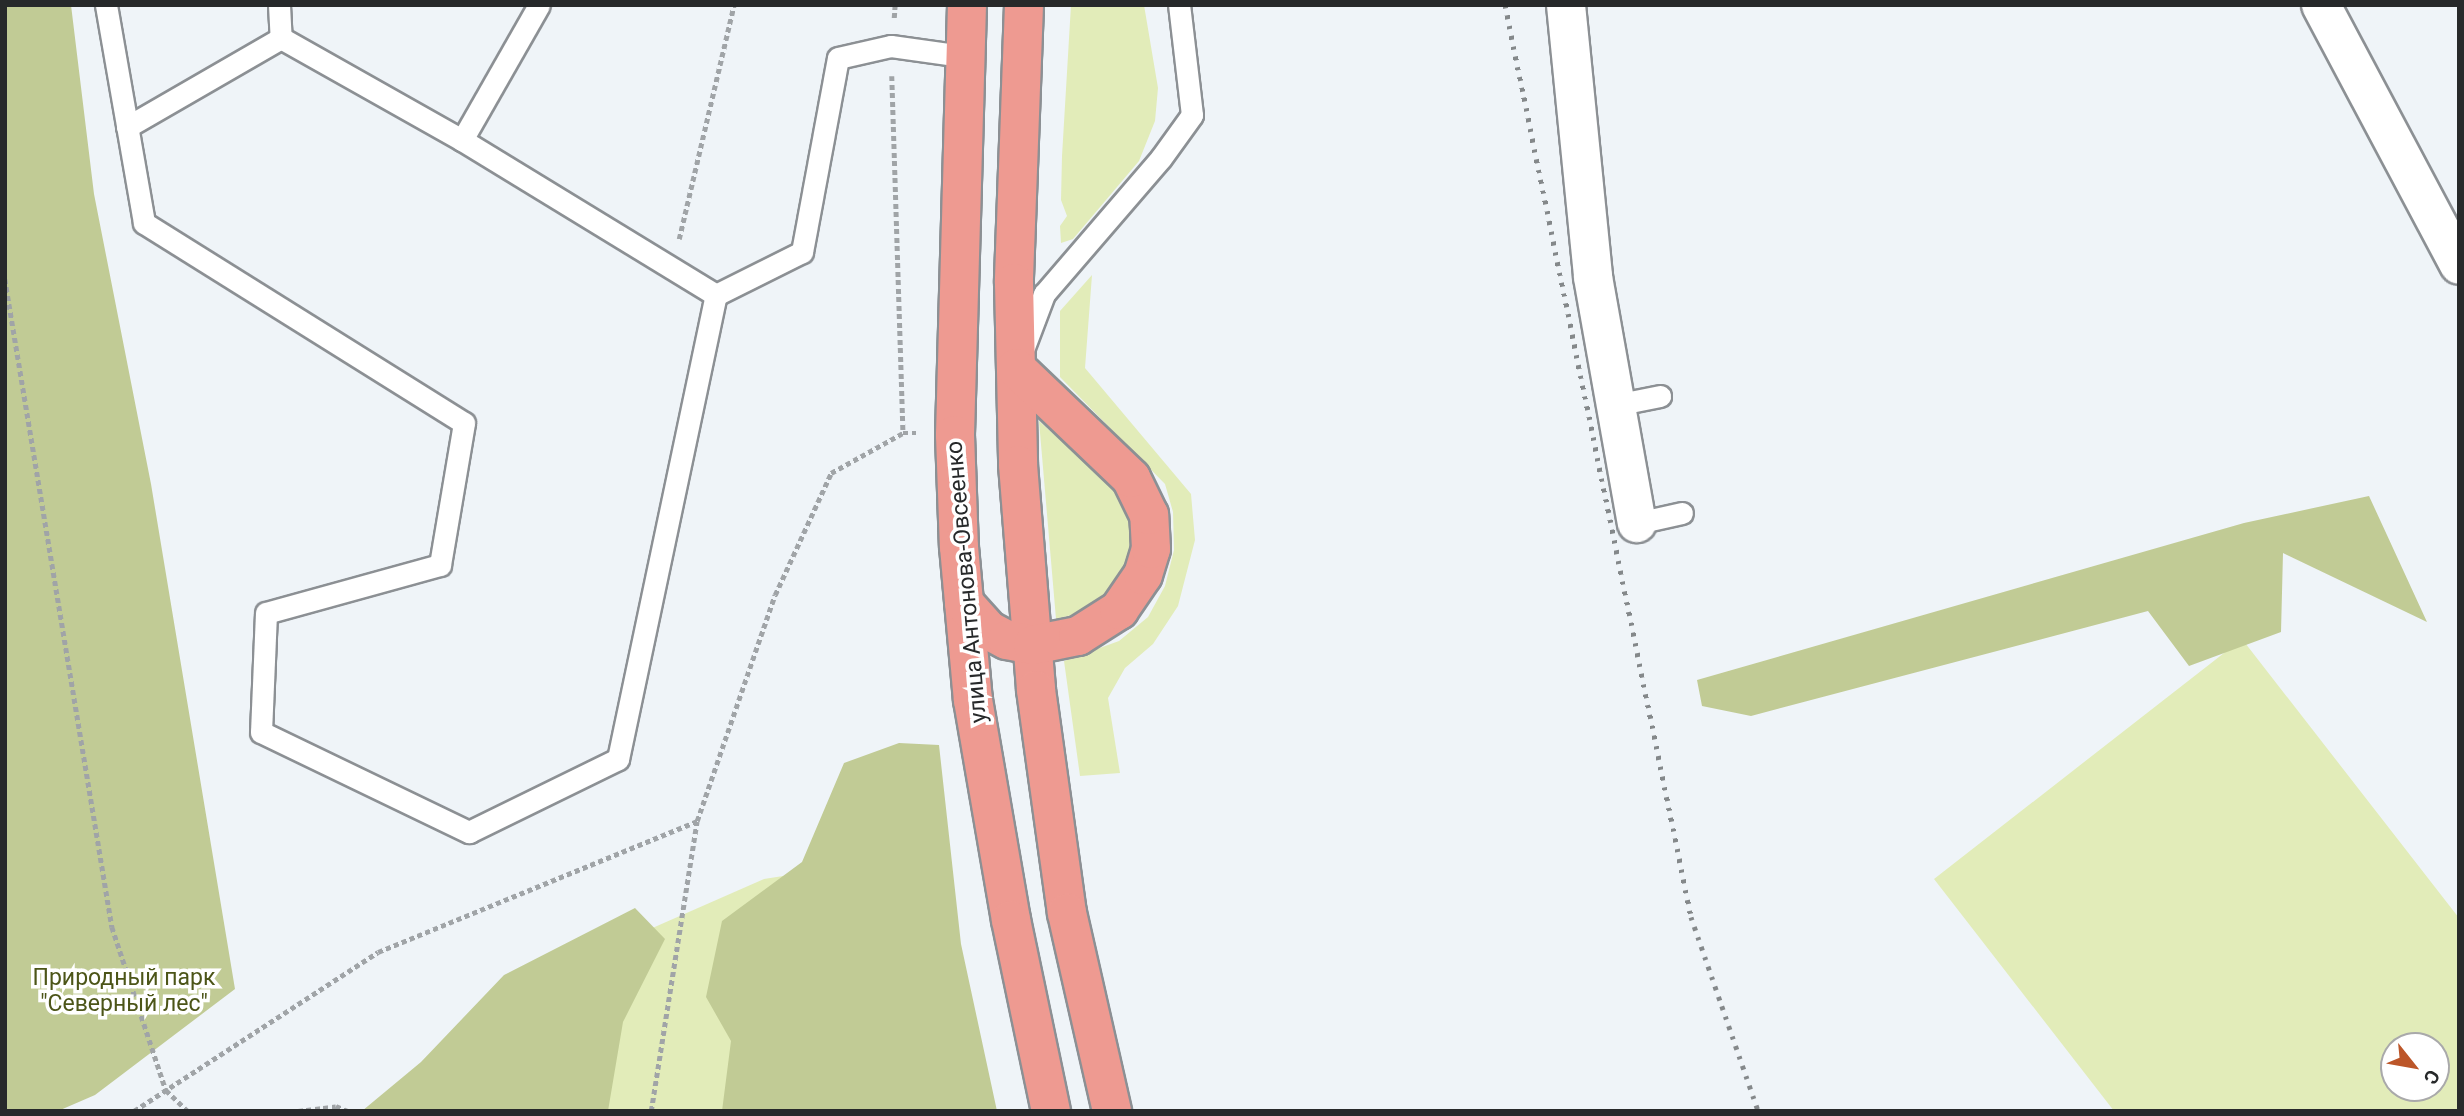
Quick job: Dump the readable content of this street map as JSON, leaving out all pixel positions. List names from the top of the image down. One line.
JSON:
{"streets":{"highway":["улица Антонова-Овсеенко"]},"parks":["Природный парк \"Северный лес\""],"north":"bottom right"}
